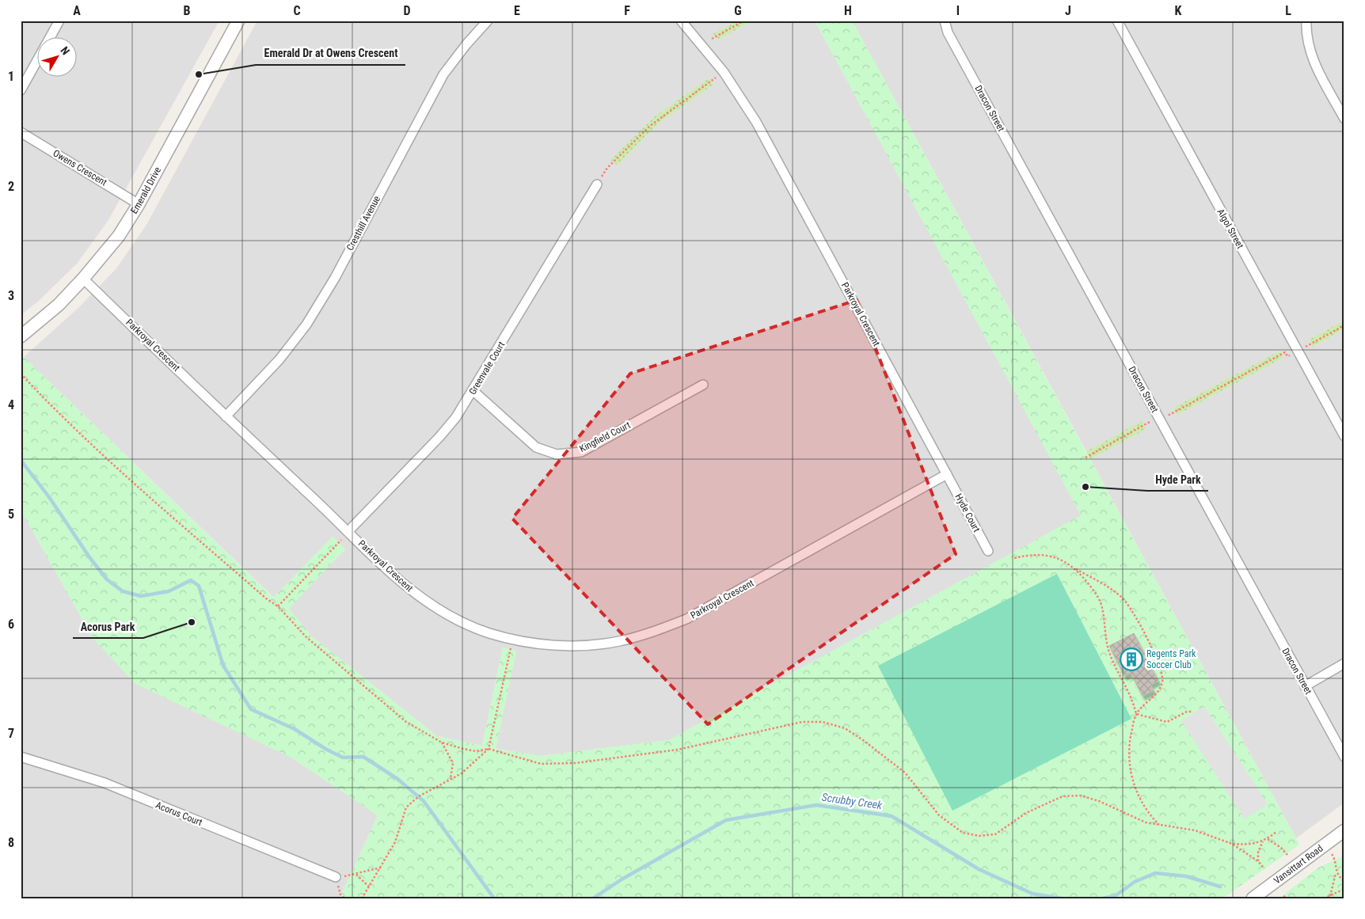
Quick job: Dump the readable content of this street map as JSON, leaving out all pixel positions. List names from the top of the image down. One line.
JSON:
{"streets":{"street":["Dracon Street","Owens Crescent","Emerald Drive","Cresthill Avenue","Algol Street","Parkroyal Crescent","Greenvale Court","Kingfield Court","Hyde Court","Acorus Court","Vansittart Road"]},"crossings":[["Owens Crescent","Emerald Drive"],["Emerald Drive","Parkroyal Crescent"],["Cresthill Avenue","Parkroyal Crescent"],["Parkroyal Crescent","Greenvale Court"],["Parkroyal Crescent","Hyde Court"],["Greenvale Court","Kingfield Court"]],"water":["Scrubby Creek"],"places":{"other":["Emerald Dr at Owens Crescent","Hyde Park","Acorus Park"],"building":["Regents Park Soccer Club"]},"north":"top right","grid":{"columns":["A","B","C","D","E","F","G","H","I","J","K","L"],"rows":["1","2","3","4","5","6","7","8"]}}
